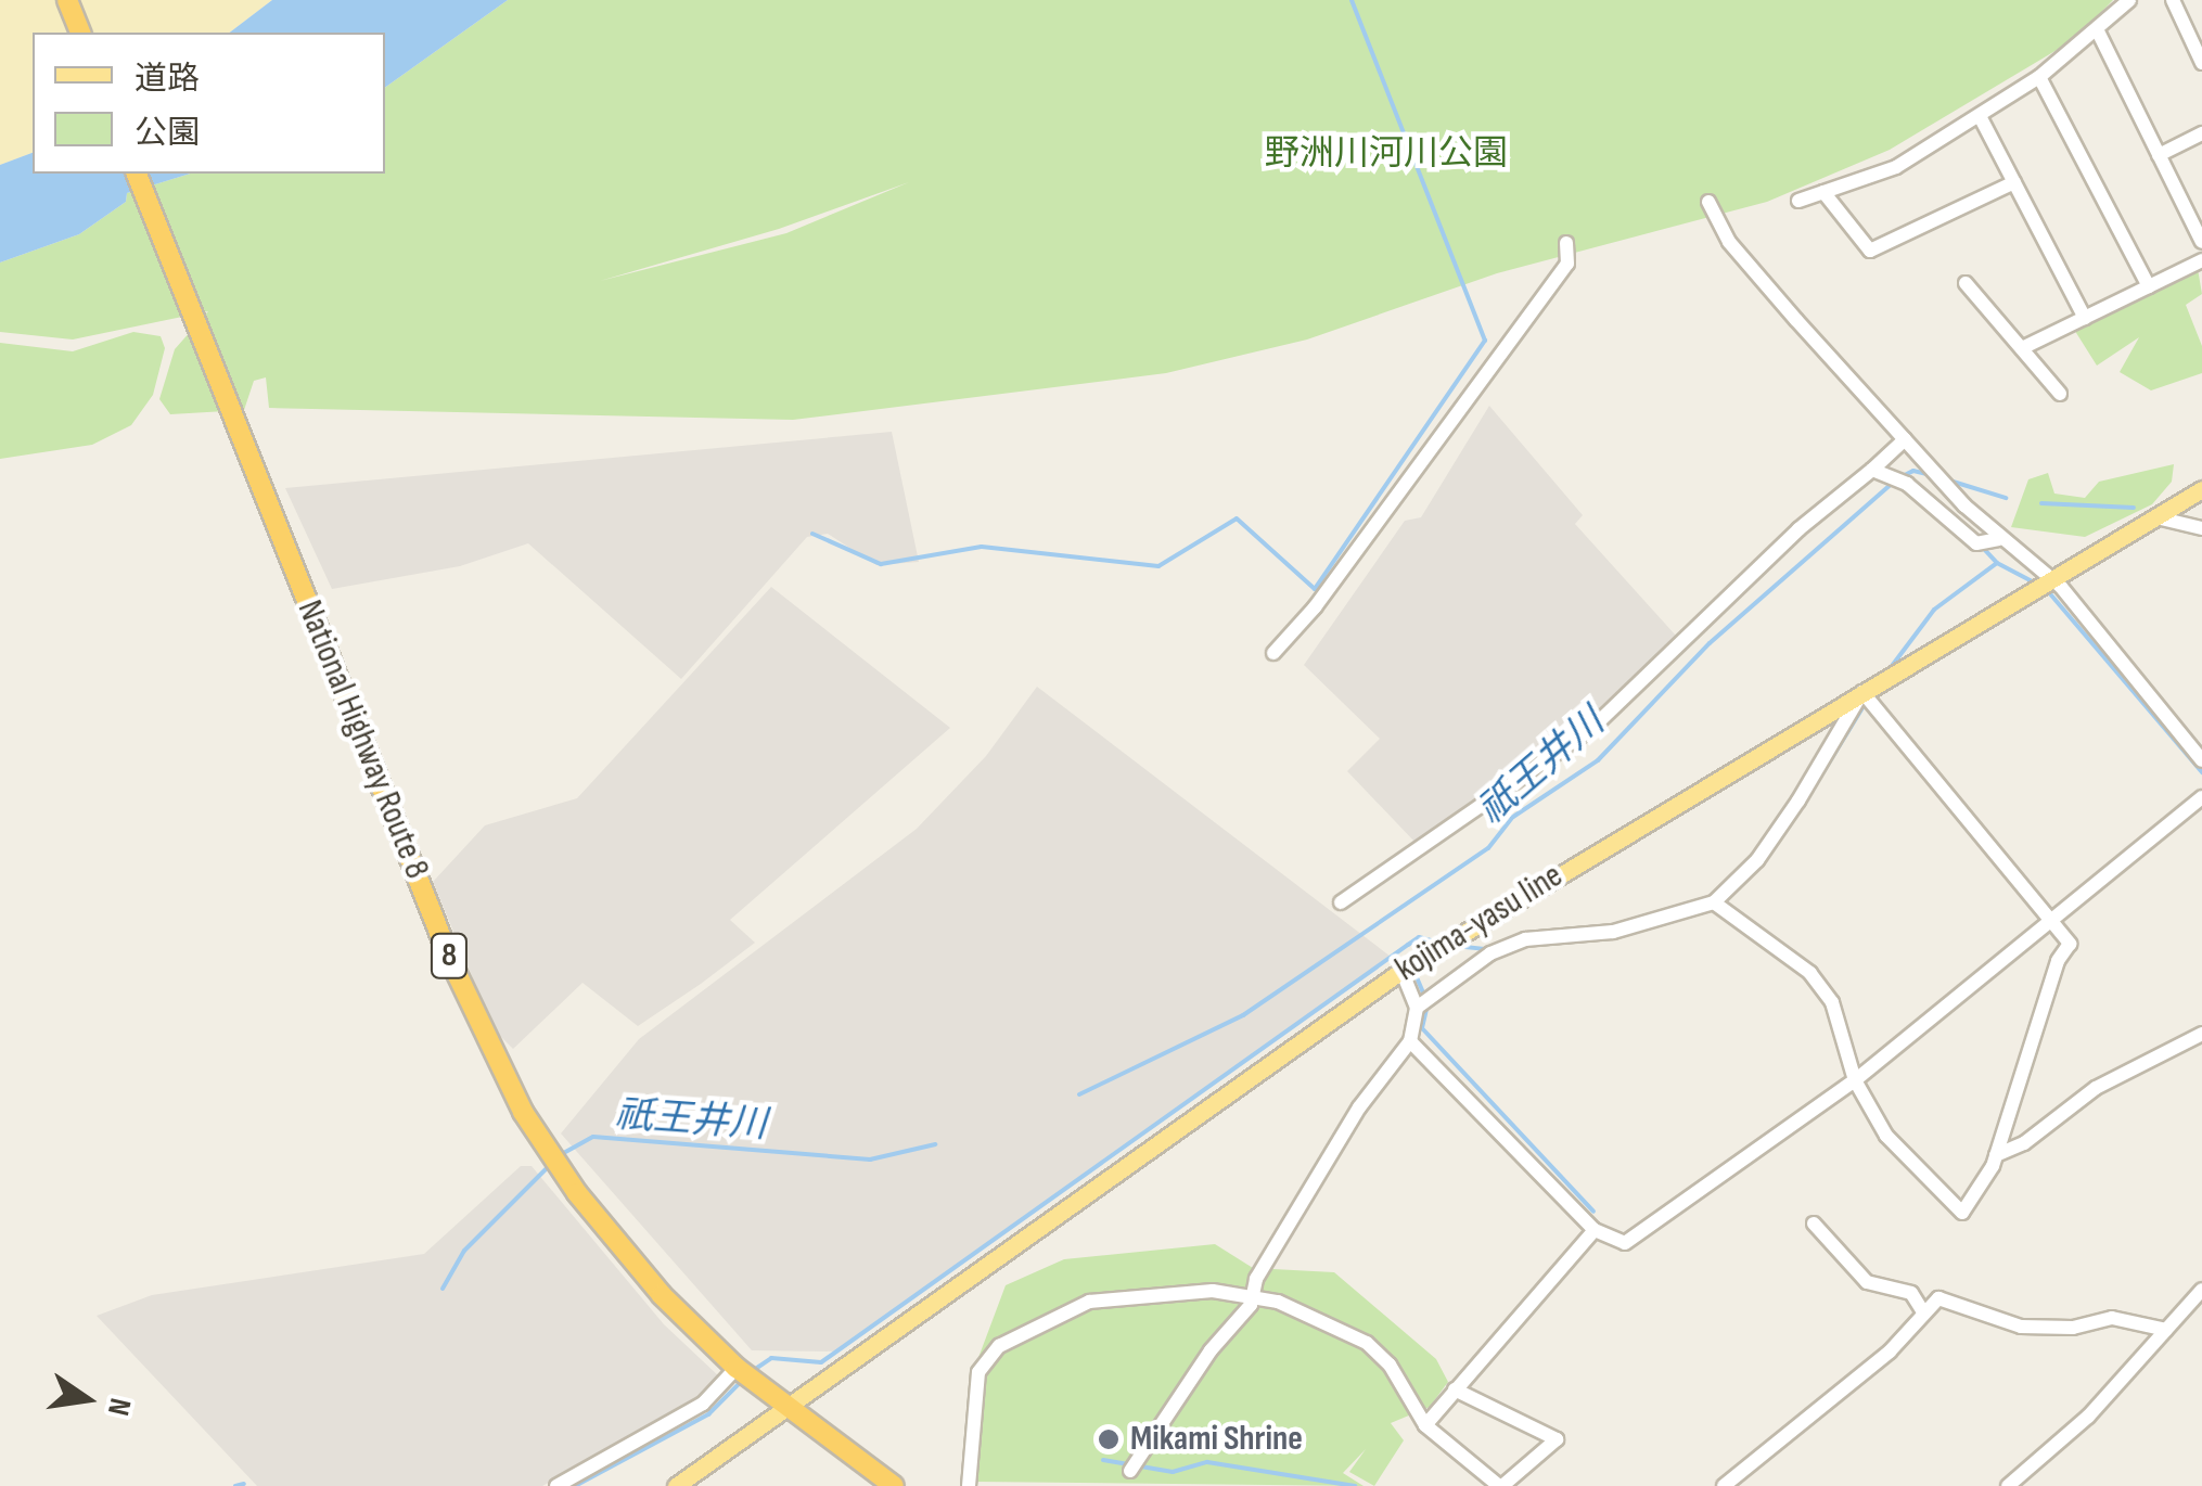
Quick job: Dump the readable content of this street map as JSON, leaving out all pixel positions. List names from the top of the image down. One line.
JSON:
{"streets":{"highway":["National Highway Route 8","8"],"main road":["kojima-yasu line"]},"crossings":[["National Highway Route 8","kojima-yasu line"]],"water":["祇王井川"],"parks":["野洲川河川公園"],"places":["Mikami Shrine"],"legend":["道路","公園"],"north":"right"}
